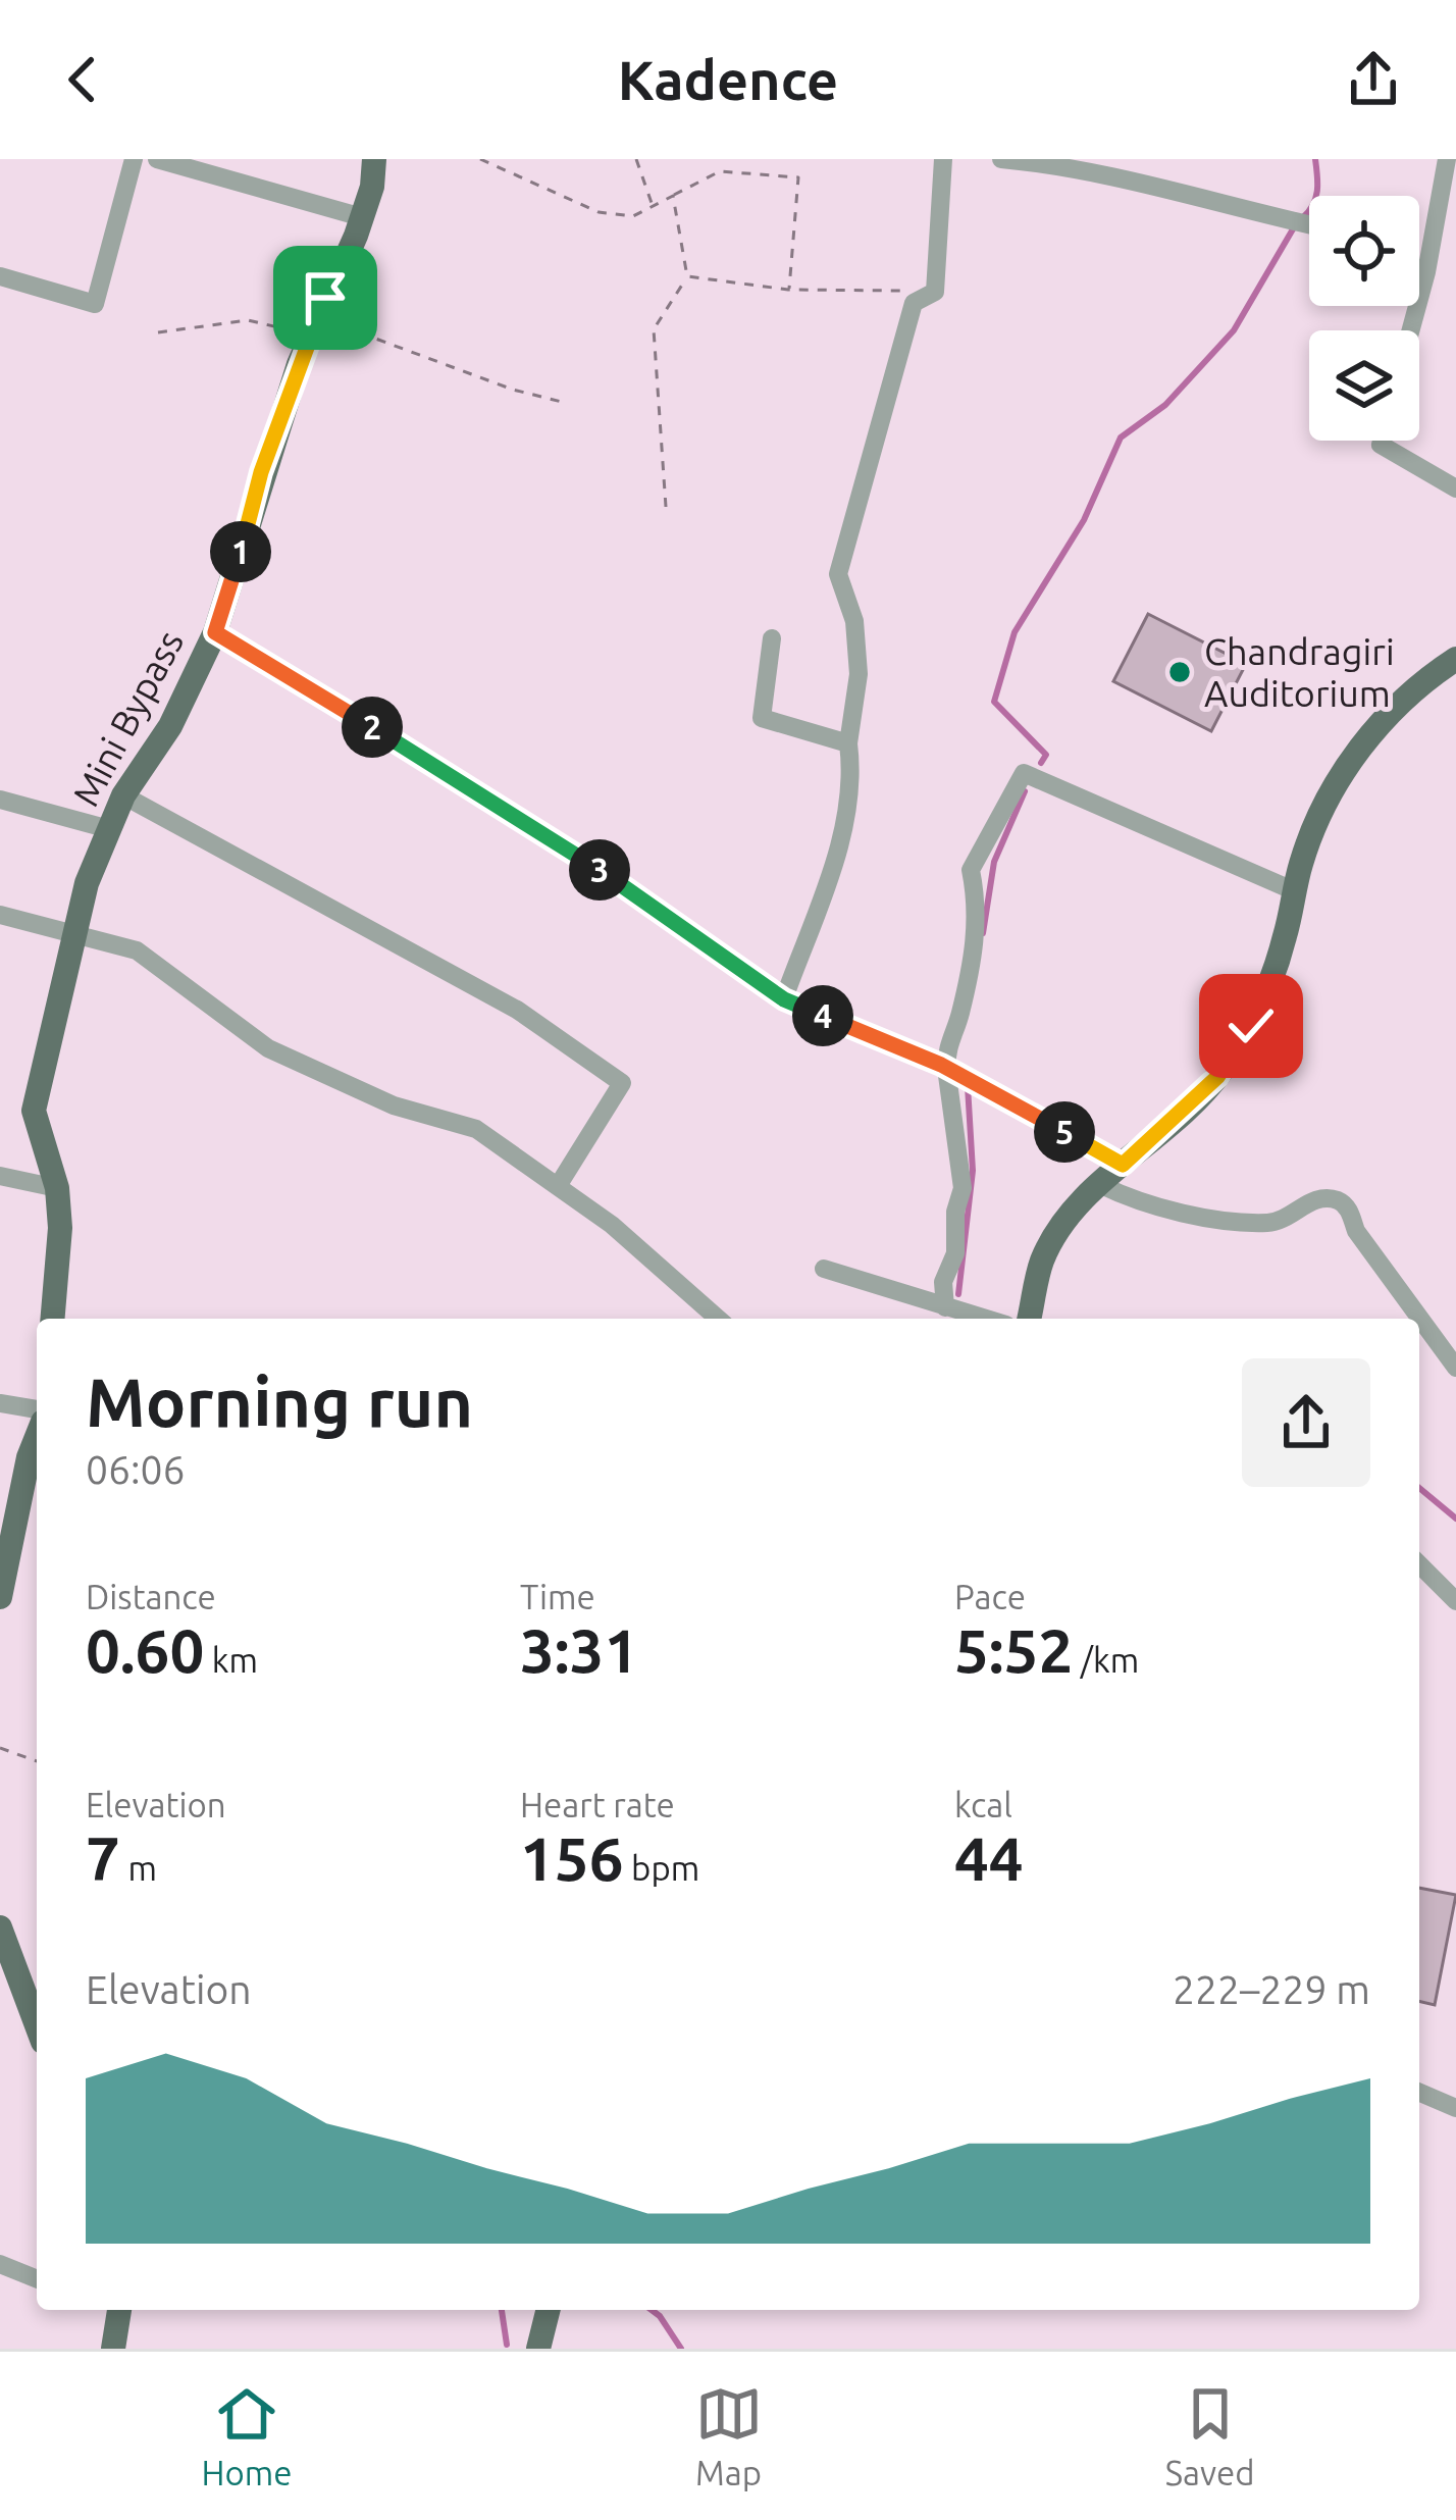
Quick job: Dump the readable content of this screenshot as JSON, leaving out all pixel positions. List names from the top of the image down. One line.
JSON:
{"streets":{"main road":["Mini Bypass"]},"places":["Chandragiri Auditorium"],"page":{"header":"Kadence","pins":["1","2","3","4","5"],"heading":["Morning run","06:06"],"stats":[["Distance","0.60 km"],["Time","3:31"],["Pace","5:52 /km"],["Elevation","7 m"],["Heart rate","156 bpm"],["kcal","44"]],"chart":["Elevation","222–229 m"],"tabs":["Home","Map","Saved"]}}
